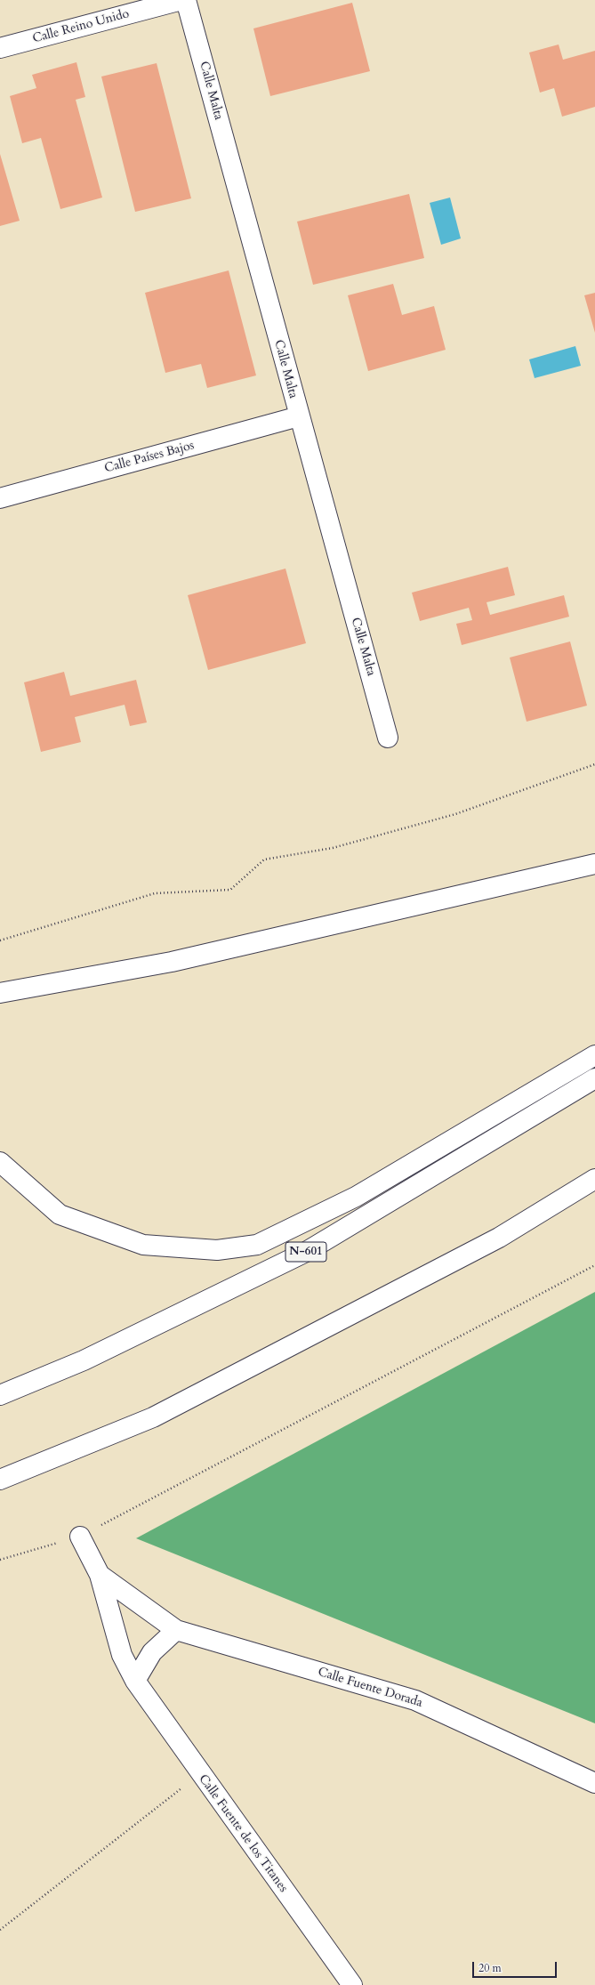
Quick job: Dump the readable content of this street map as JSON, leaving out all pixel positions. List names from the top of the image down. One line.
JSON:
{"streets":{"main road":["Calle Reino Unido","Calle Malta","Calle Países Bajos","N-601","Calle Fuente Dorada","Calle Fuente de los Titanes"]},"crossings":[["Calle Malta","Calle Países Bajos"],["Calle Fuente Dorada","Calle Fuente de los Titanes"]],"scale_bar":"20 m"}
